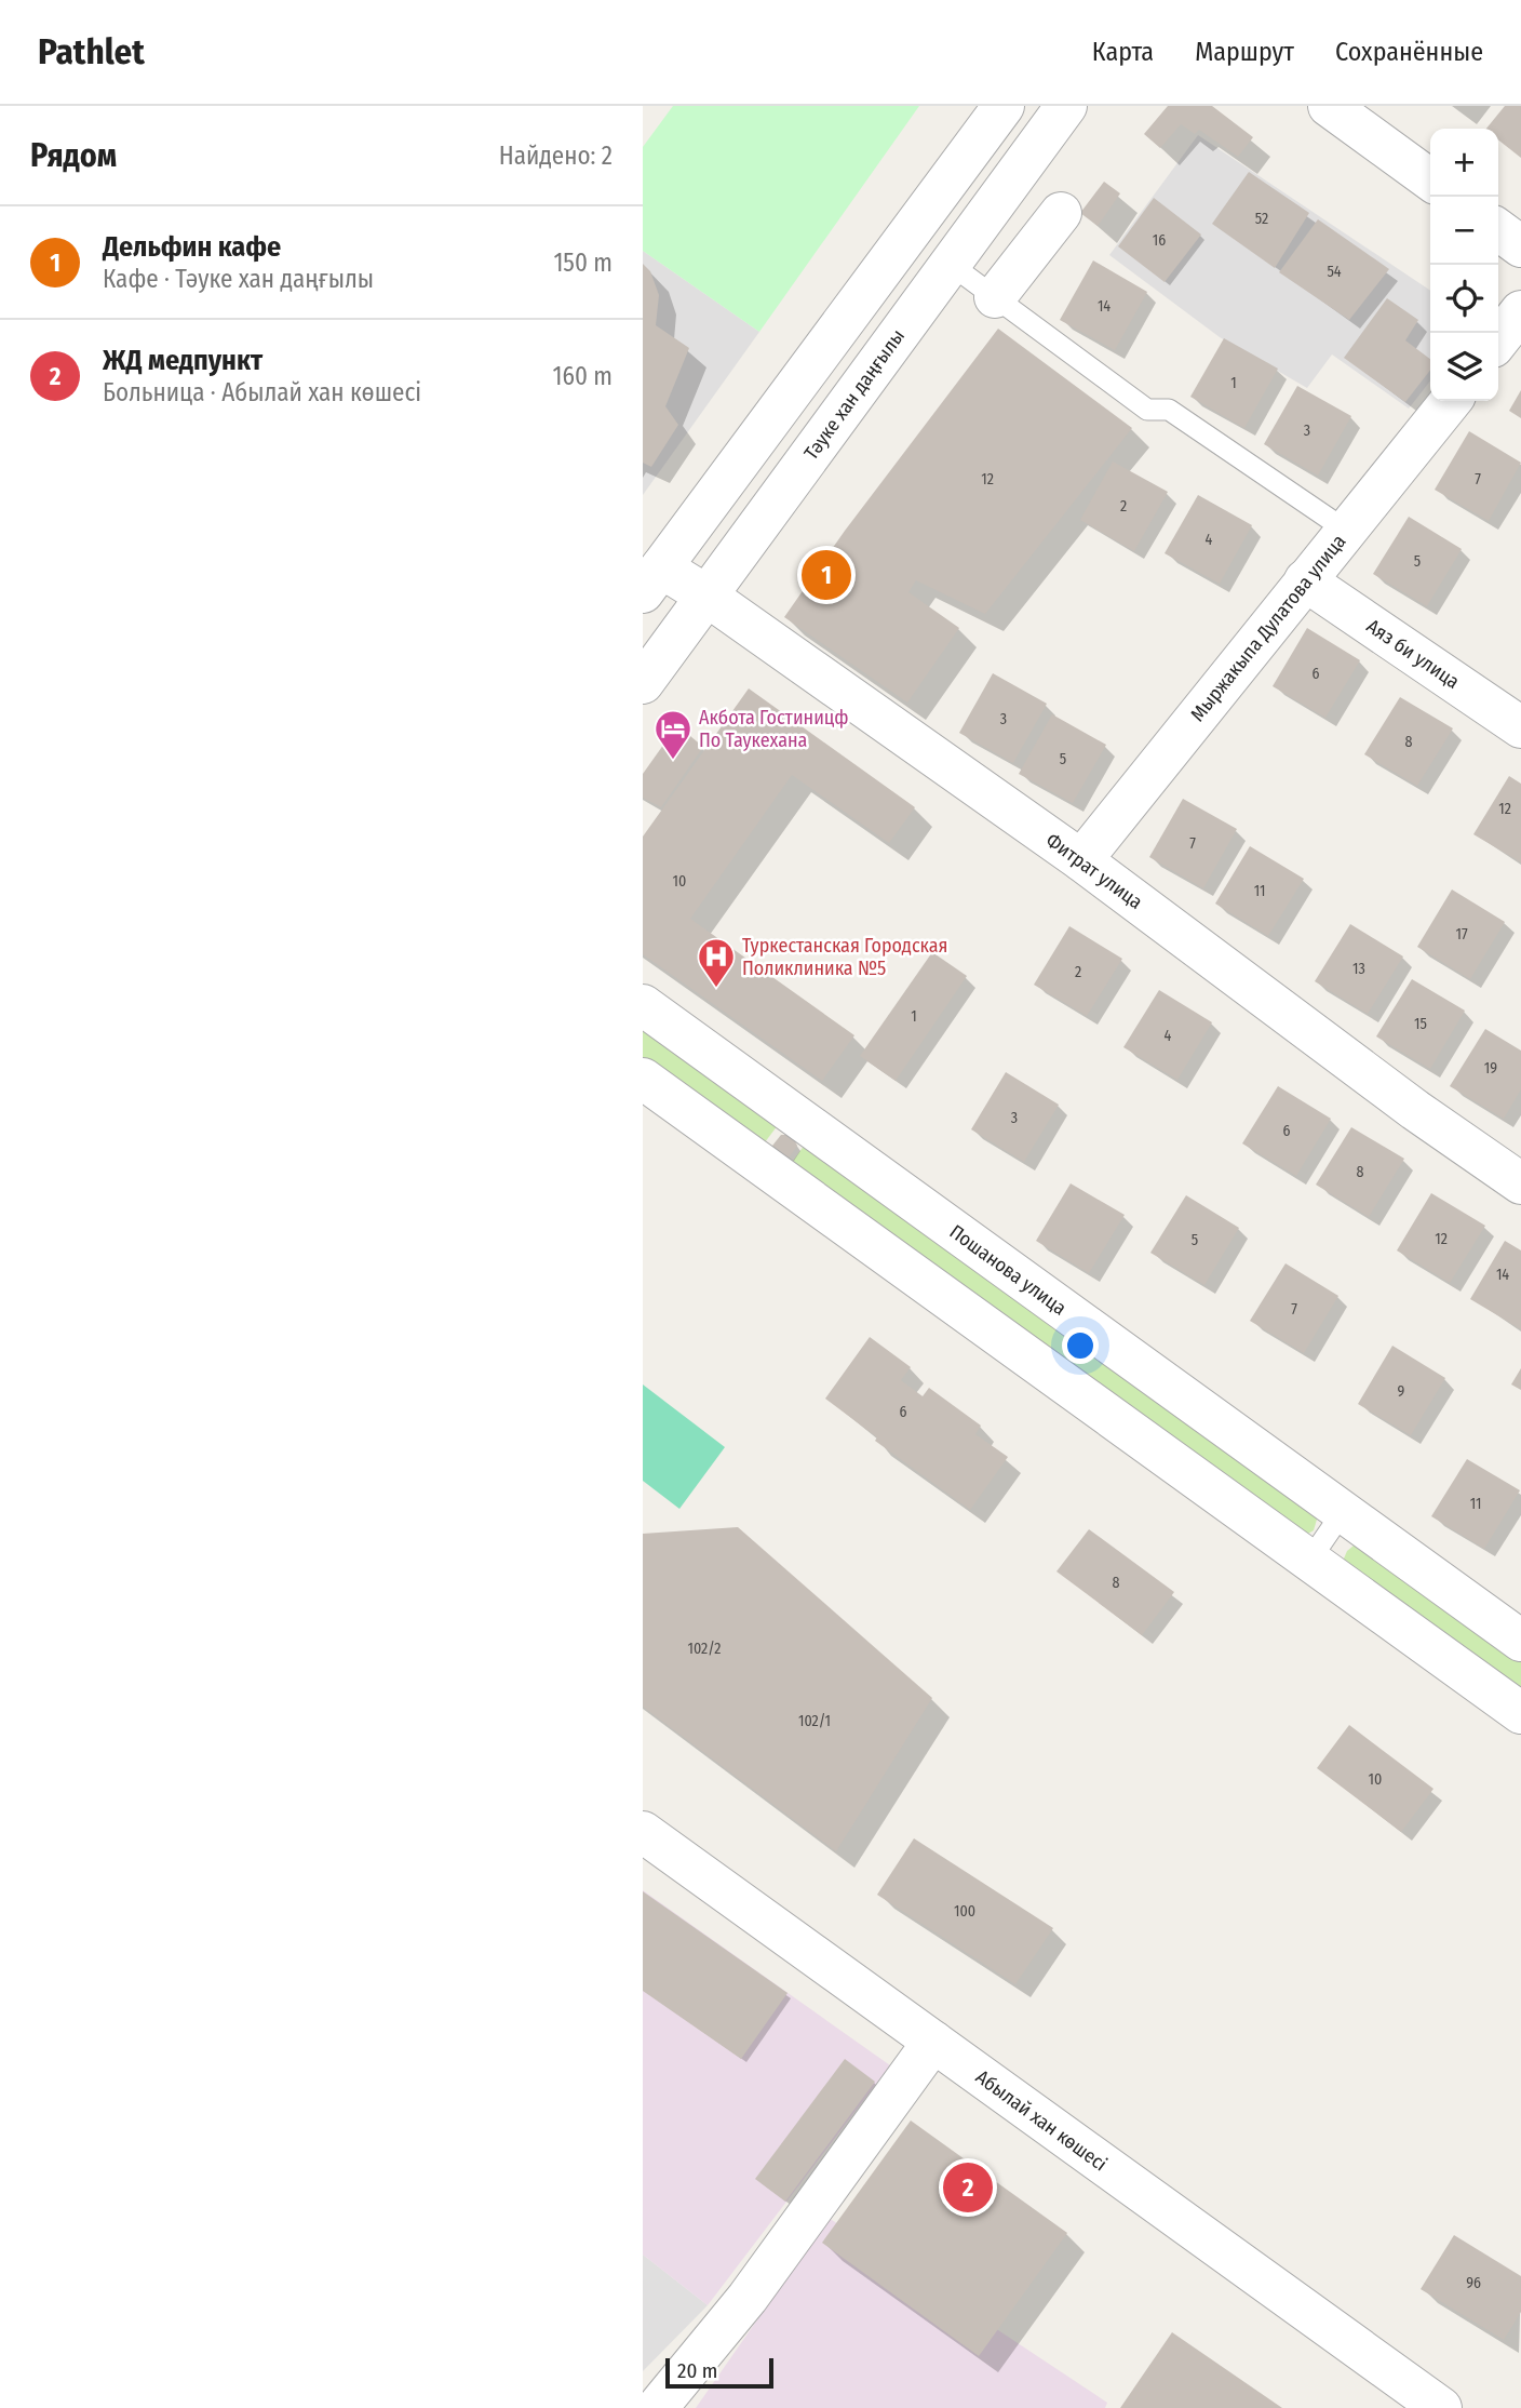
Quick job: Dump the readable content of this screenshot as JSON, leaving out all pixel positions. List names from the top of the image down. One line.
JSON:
{"streets":{"street":["Тәуке хан даңғылы","Мыржакыпа Дулатова улица","Аяз би улица","Фитрат улица","Пошанова улица","Абылай хан көшесі"]},"crossings":[["Тәуке хан даңғылы","Фитрат улица"],["Мыржакыпа Дулатова улица","Аяз би улица"],["Мыржакыпа Дулатова улица","Фитрат улица"]],"places":{"hotel":["Акбота Гостиницф По Таукехана"],"hospital":["Туркестанская Городская Поликлиника №5"]},"house_numbers":["52","16","54","14","1","3","12","7","2","4","5","6","3","8","5","12","7","10","11","17","13","2","1","15","4","19","3","6","8","12","5","14","7","9","6","11","8","102/2","102/1","10","100","96"],"scale_bar":"20 m","page":{"header":"Pathlet","nav":["Карта","Маршрут","Сохранённые"],"heading":["Рядом","Найдено: 2"],"map_buttons":["+","−"],"list":[{"mark":"1","name":"Дельфин кафе","note":"Кафе · Тәуке хан даңғылы","value":"150 m"},{"mark":"2","name":"ЖД медпункт","note":"Больница · Абылай хан көшесі","value":"160 m"}],"pins":["1","2"],"scale":"20 m"}}
